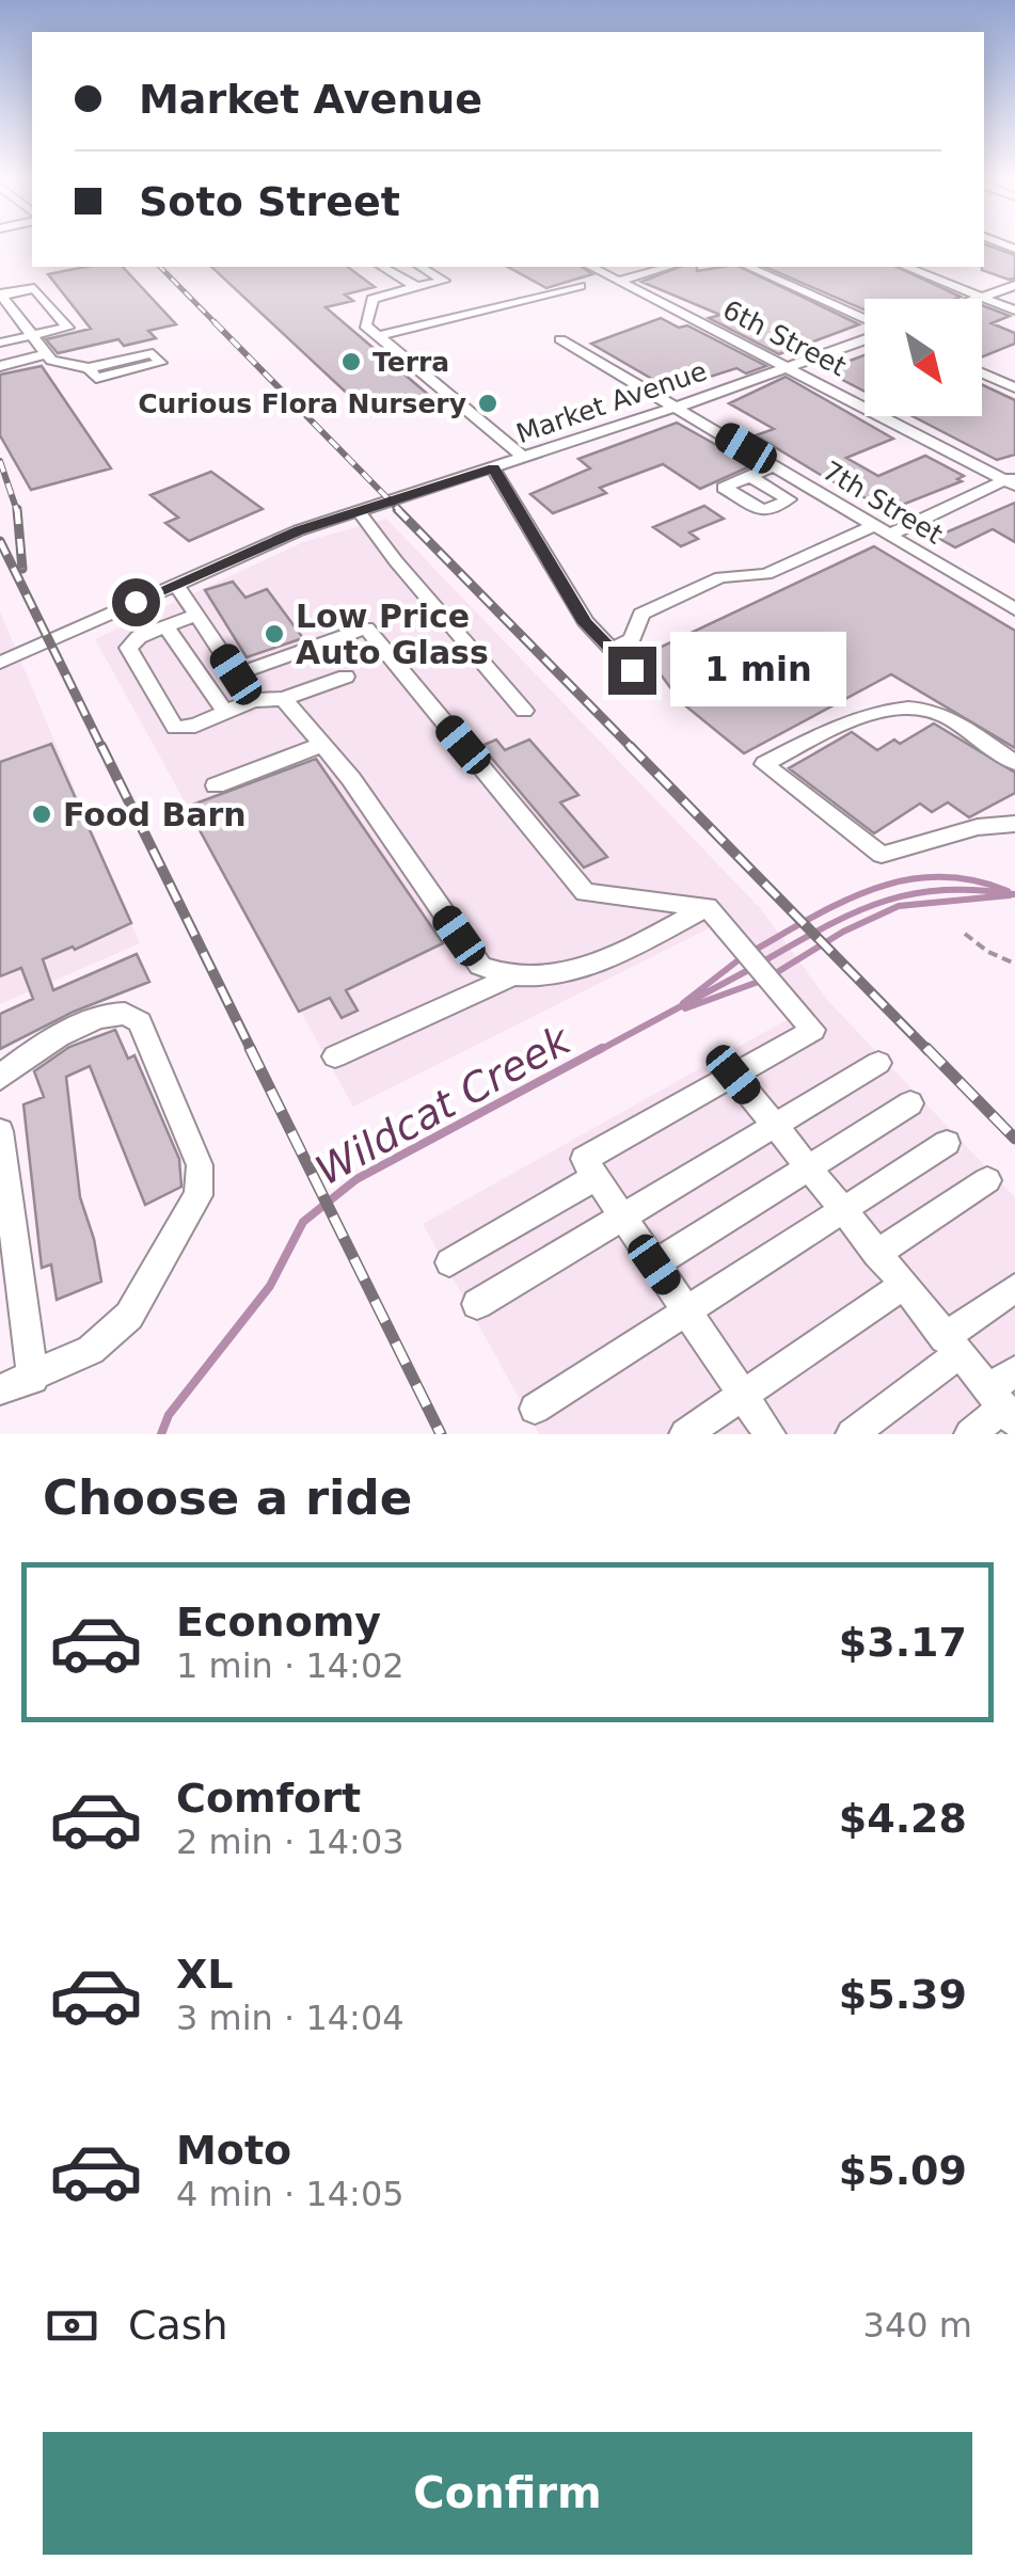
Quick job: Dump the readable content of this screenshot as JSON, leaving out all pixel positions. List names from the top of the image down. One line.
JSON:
{"streets":{"street":["6th Street","Market Avenue","7th Street"]},"crossings":[["6th Street","Market Avenue"],["Market Avenue","7th Street"]],"water":["Wildcat Creek"],"places":["Terra","Curious Flora Nursery","Low Price Auto Glass","Food Barn"],"north":"bottom right","page":{"banner":["Market Avenue","Soto Street"],"bubble":"1 min","heading":"Choose a ride","list":[{"name":"Economy","note":"1 min · 14:02","value":"$3.17"},{"name":"Comfort","note":"2 min · 14:03","value":"$4.28"},{"name":"XL","note":"3 min · 14:04","value":"$5.39"},{"name":"Moto","note":"4 min · 14:05","value":"$5.09"}],"pay":["Cash","340 m"],"buttons":"Confirm"}}
